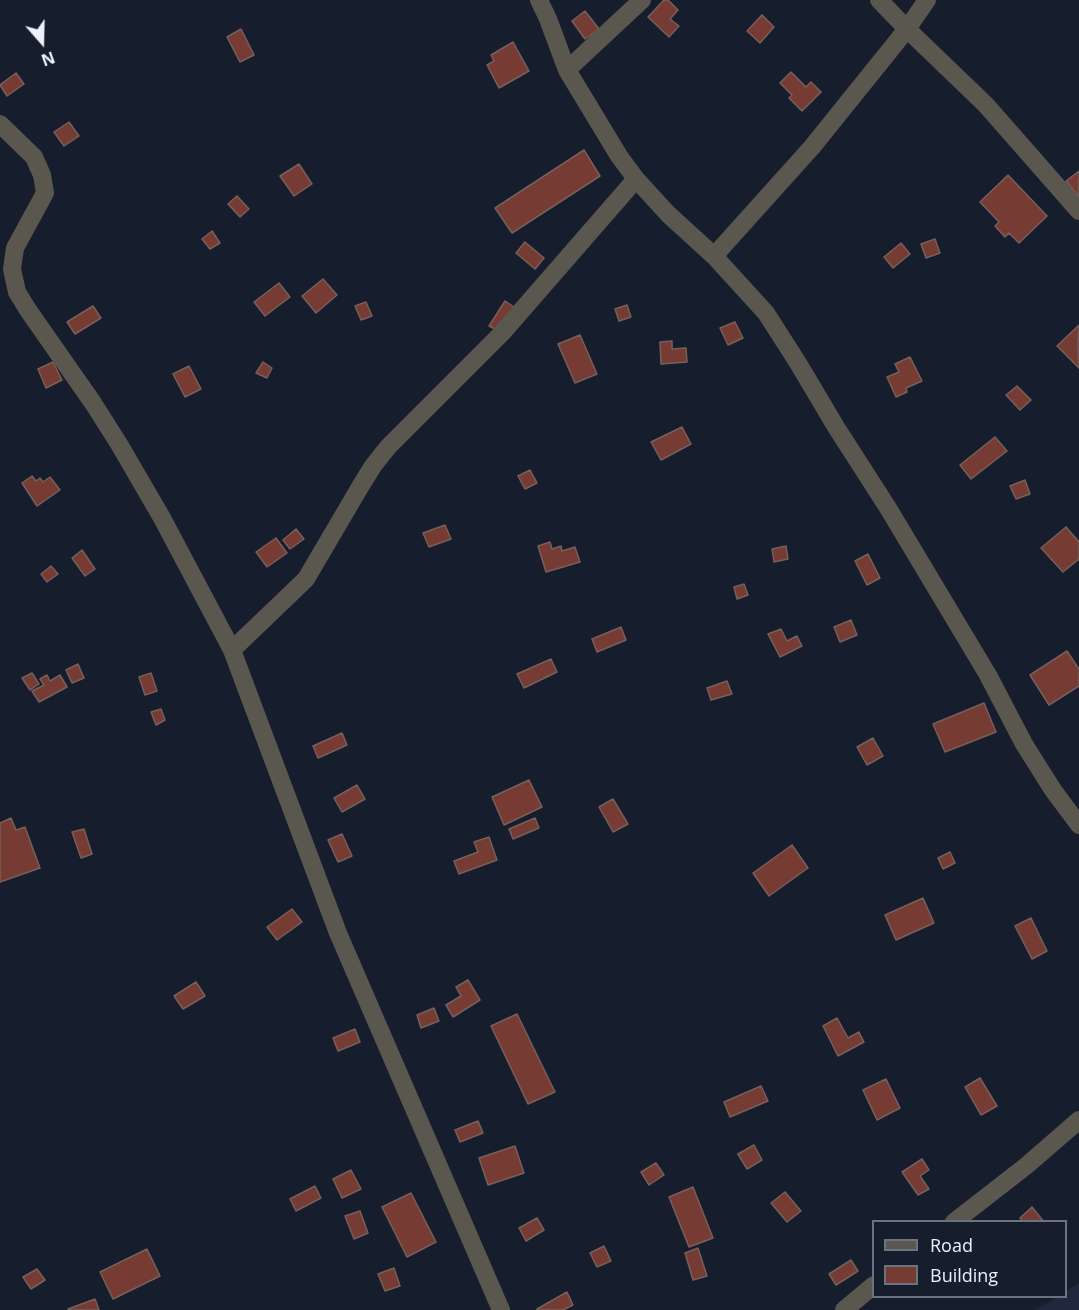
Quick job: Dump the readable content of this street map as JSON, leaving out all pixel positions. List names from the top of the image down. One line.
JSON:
{"legend":["Road","Building"],"north":"bottom"}
